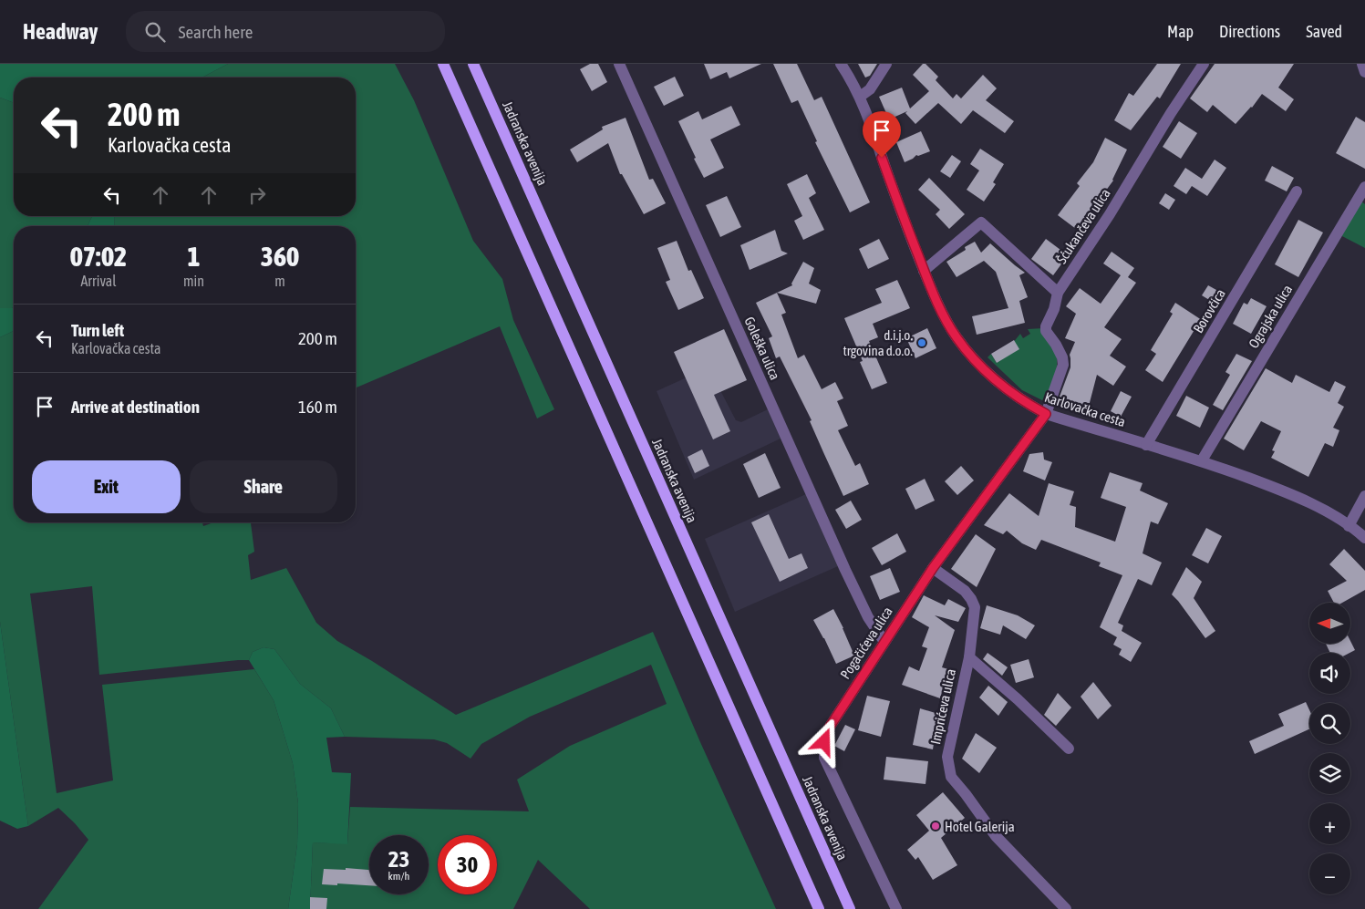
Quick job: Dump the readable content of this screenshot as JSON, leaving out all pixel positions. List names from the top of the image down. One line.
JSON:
{"streets":{"main road":["Jadranska avenija"],"street":["Šćukančeva ulica","Borovčica","Ograjska ulica","Goleška ulica","Karlovačka cesta","Pogačićeva ulica","Imprićeva ulica"]},"crossings":[["Šćukančeva ulica","Karlovačka cesta"],["Šćukančeva ulica","Pogačićeva ulica"],["Borovčica","Karlovačka cesta"],["Ograjska ulica","Karlovačka cesta"],["Goleška ulica","Pogačićeva ulica"],["Karlovačka cesta","Pogačićeva ulica"],["Pogačićeva ulica","Imprićeva ulica"]],"places":["d.i.j.o. trgovina d.o.o.","Hotel Galerija"],"north":"left","page":{"header":"Headway","search":"Search here","nav":["Map","Directions","Saved"],"turn":["200 m","Karlovačka cesta"],"eta":["07:02","Arrival","1","min","360","m"],"list":[{"name":"Turn left","note":"Karlovačka cesta","value":"200 m"},{"name":"Arrive at destination","value":"160 m"}],"buttons":["Exit","Share"],"map_buttons":["+","−"],"speed":"23 km/h","limit":"30"}}
